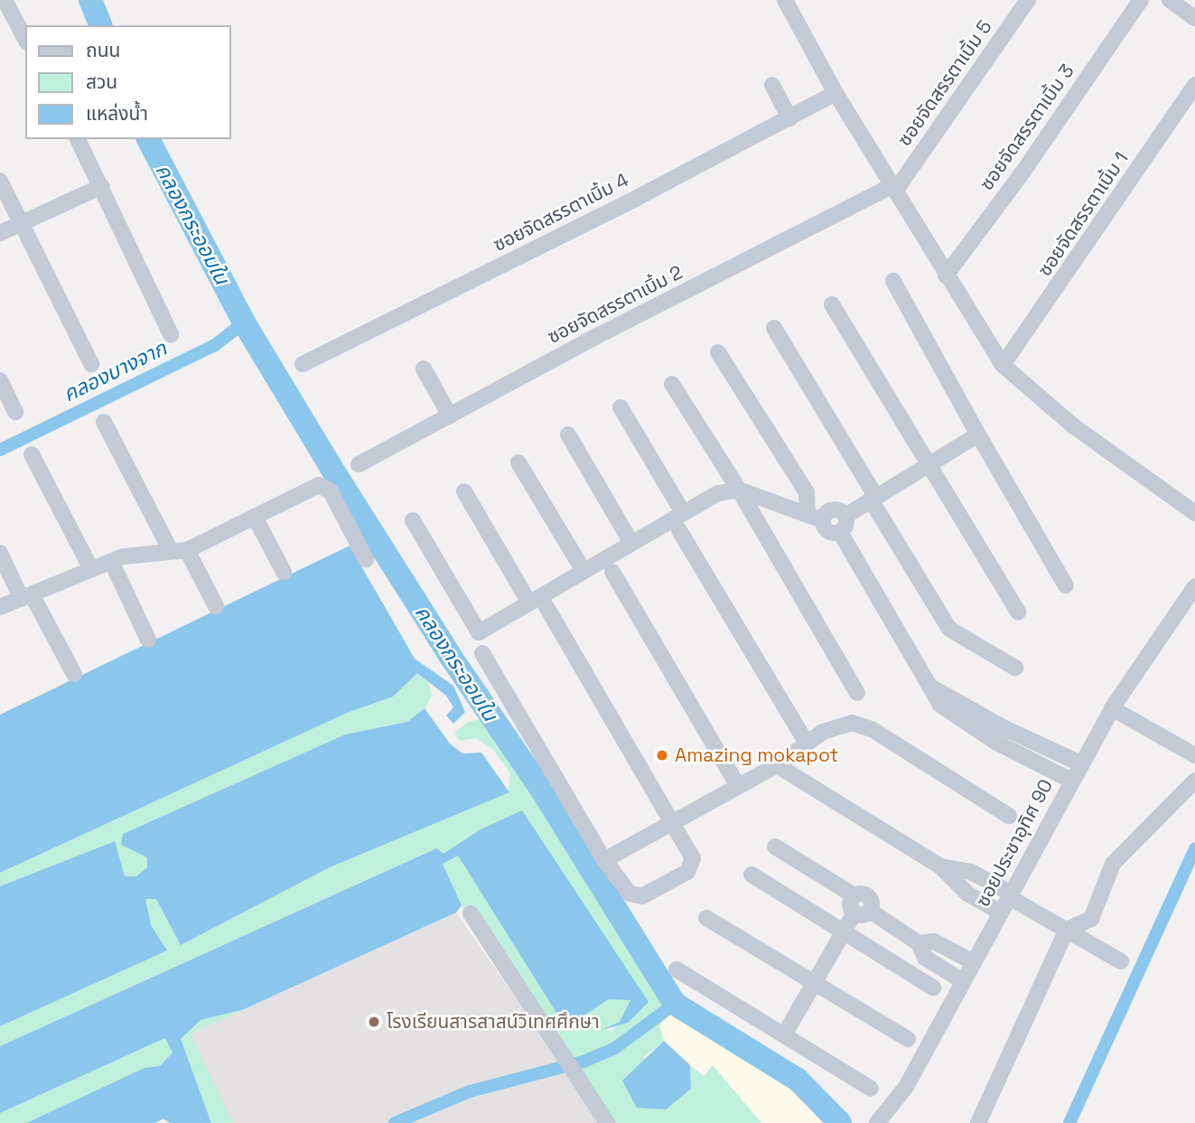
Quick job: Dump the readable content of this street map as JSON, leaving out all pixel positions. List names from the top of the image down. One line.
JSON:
{"streets":{"street":["ซอยจัดสรรตาเบิ้ม 5","ซอยจัดสรรตาเบิ้ม 3","ซอยจัดสรรตาเบิ้ม 4","ซอยจัดสรรตาเบิ้ม 1","ซอยจัดสรรตาเบิ้ม 2","ซอยประชาอุทิศ 90"]},"crossings":[["ซอยจัดสรรตาเบิ้ม 5","ซอยจัดสรรตาเบิ้ม 2"]],"water":["คลองกระออมใน","คลองบางจาก"],"places":["Amazing mokapot","โรงเรียนสารสาสน์วิเทศศึกษา"],"legend":["ถนน","สวน","แหล่งน้ำ"]}
